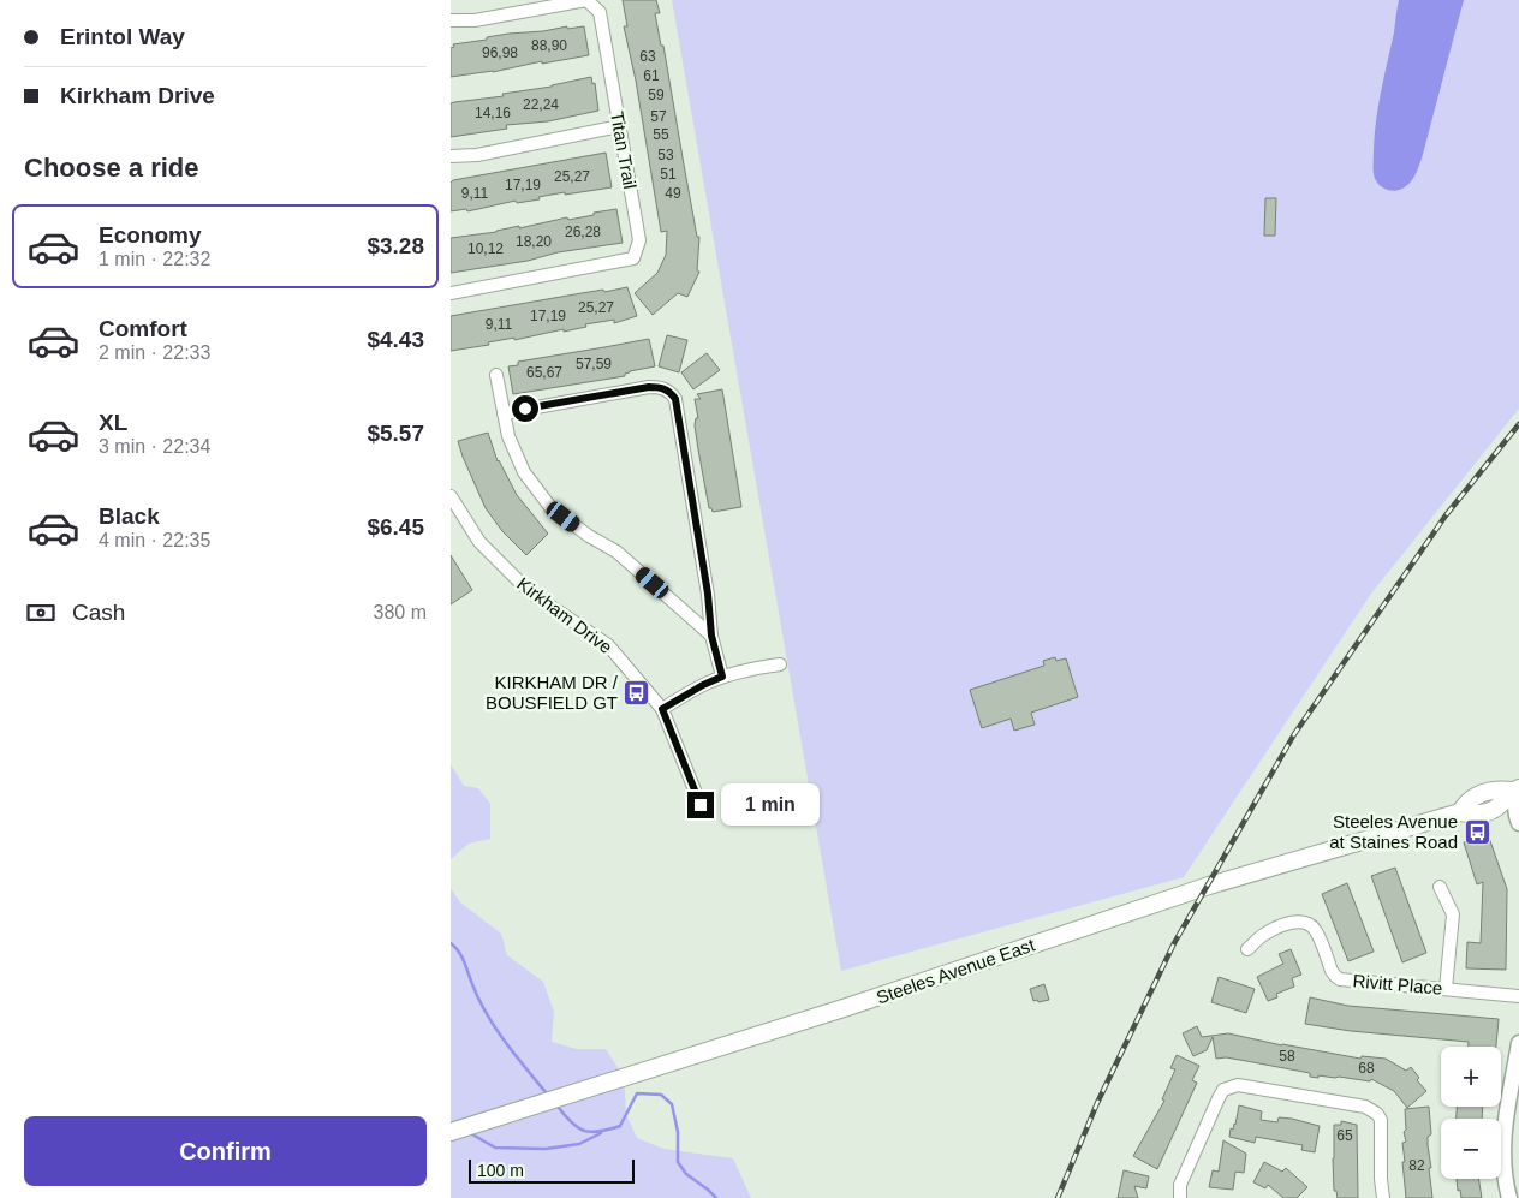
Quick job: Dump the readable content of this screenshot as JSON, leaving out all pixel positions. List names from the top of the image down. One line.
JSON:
{"streets":{"main road":["Steeles Avenue East"],"street":["Titan Trail","Kirkham Drive","Rivitt Place"]},"places":{"bus stop":["KIRKHAM DR / BOUSFIELD GT","Steeles Avenue at Staines Road"]},"house_numbers":["88,90","96,98","63","61","59","22,24","14,16","57","55","53","51","25,27","17,19","9,11","49","26,28","18,20","10,12","25,27","17,19","9,11","57,59","65,67","58","68","65","82"],"scale_bar":"100 m","page":{"banner":["Erintol Way","Kirkham Drive"],"heading":"Choose a ride","list":[{"name":"Economy","note":"1 min · 22:32","value":"$3.28"},{"name":"Comfort","note":"2 min · 22:33","value":"$4.43"},{"name":"XL","note":"3 min · 22:34","value":"$5.57"},{"name":"Black","note":"4 min · 22:35","value":"$6.45"}],"pay":["Cash","380 m"],"bubble":"1 min","map_buttons":["+","−"],"buttons":"Confirm","scale":"100 m"}}
